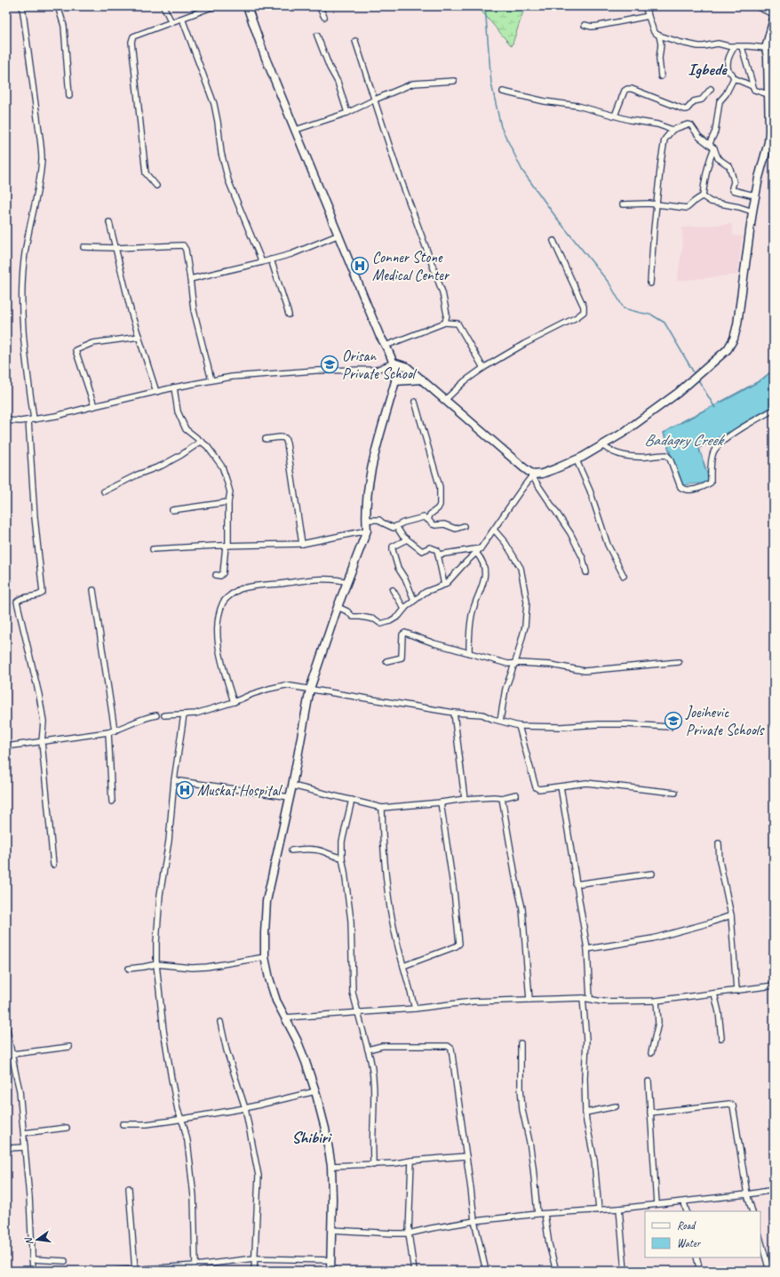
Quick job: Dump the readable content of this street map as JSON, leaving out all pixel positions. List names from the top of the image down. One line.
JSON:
{"districts":["Igbede","Shibiri"],"water":["Badagry Creek"],"places":{"hospital":["Conner Stone Medical Center","Muskat Hospital"],"school or university":["Orisan Private School","Joeihevic Private Schools"]},"legend":["Road","Water"],"north":"left"}
